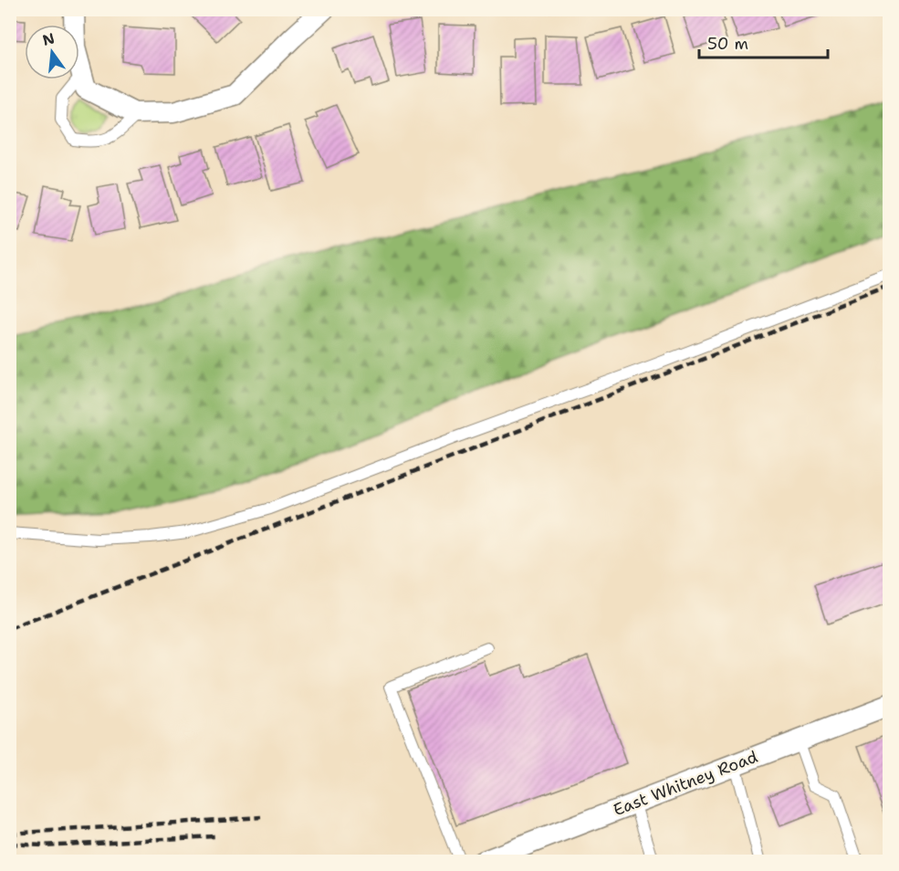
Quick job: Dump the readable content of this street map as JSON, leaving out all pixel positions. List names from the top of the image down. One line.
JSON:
{"streets":{"street":["East Whitney Road"]},"scale_bar":"50 m","north":"top"}
